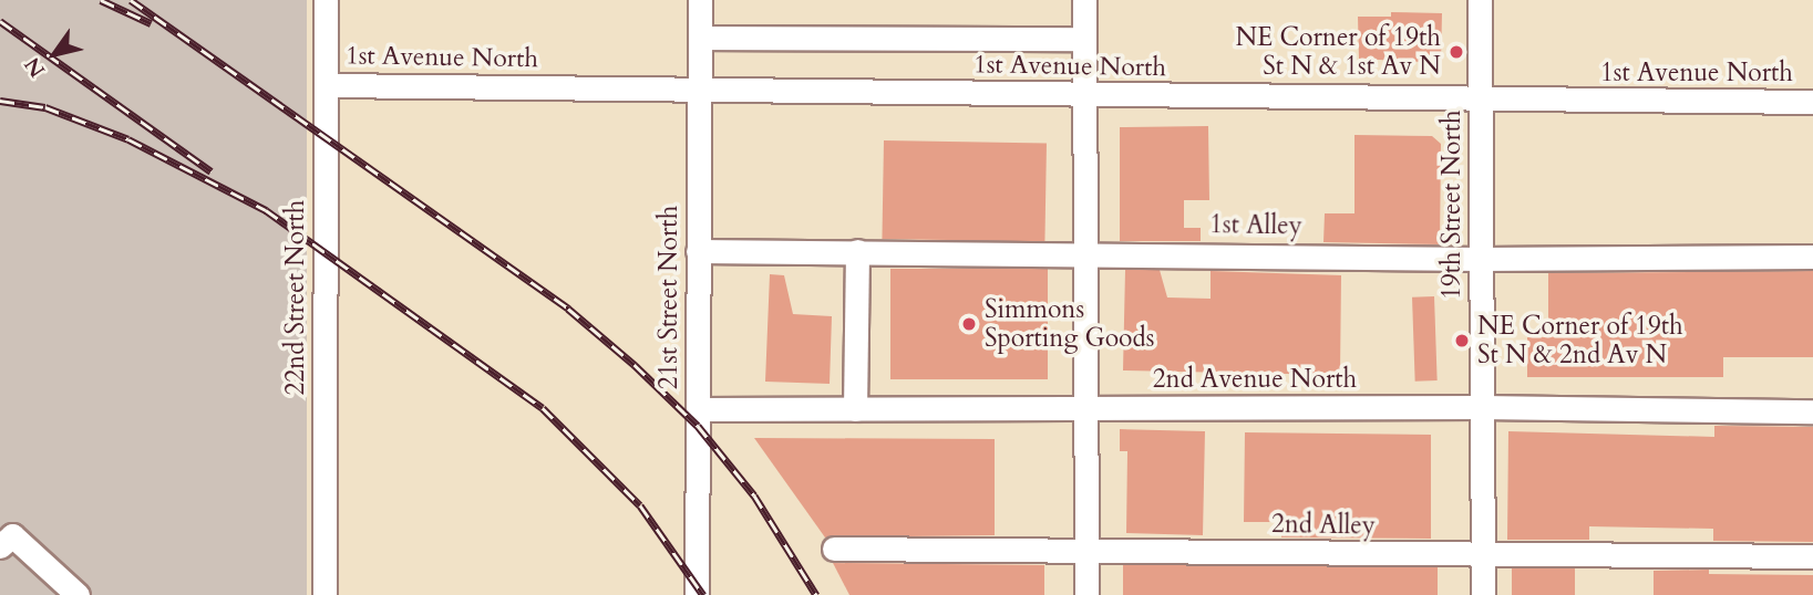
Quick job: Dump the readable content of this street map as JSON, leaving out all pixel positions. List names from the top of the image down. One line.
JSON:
{"streets":{"street":["1st Avenue North","19th Street North","1st Alley","22nd Street North","21st Street North","2nd Avenue North","2nd Alley"]},"crossings":[["1st Avenue North","19th Street North"],["1st Avenue North","22nd Street North"],["1st Avenue North","21st Street North"],["19th Street North","1st Alley"],["19th Street North","2nd Avenue North"],["19th Street North","2nd Alley"],["1st Alley","21st Street North"],["21st Street North","2nd Avenue North"]],"places":["NE Corner of 19th St N & 1st Av N","Simmons Sporting Goods","NE Corner of 19th St N & 2nd Av N"],"north":"bottom left"}
